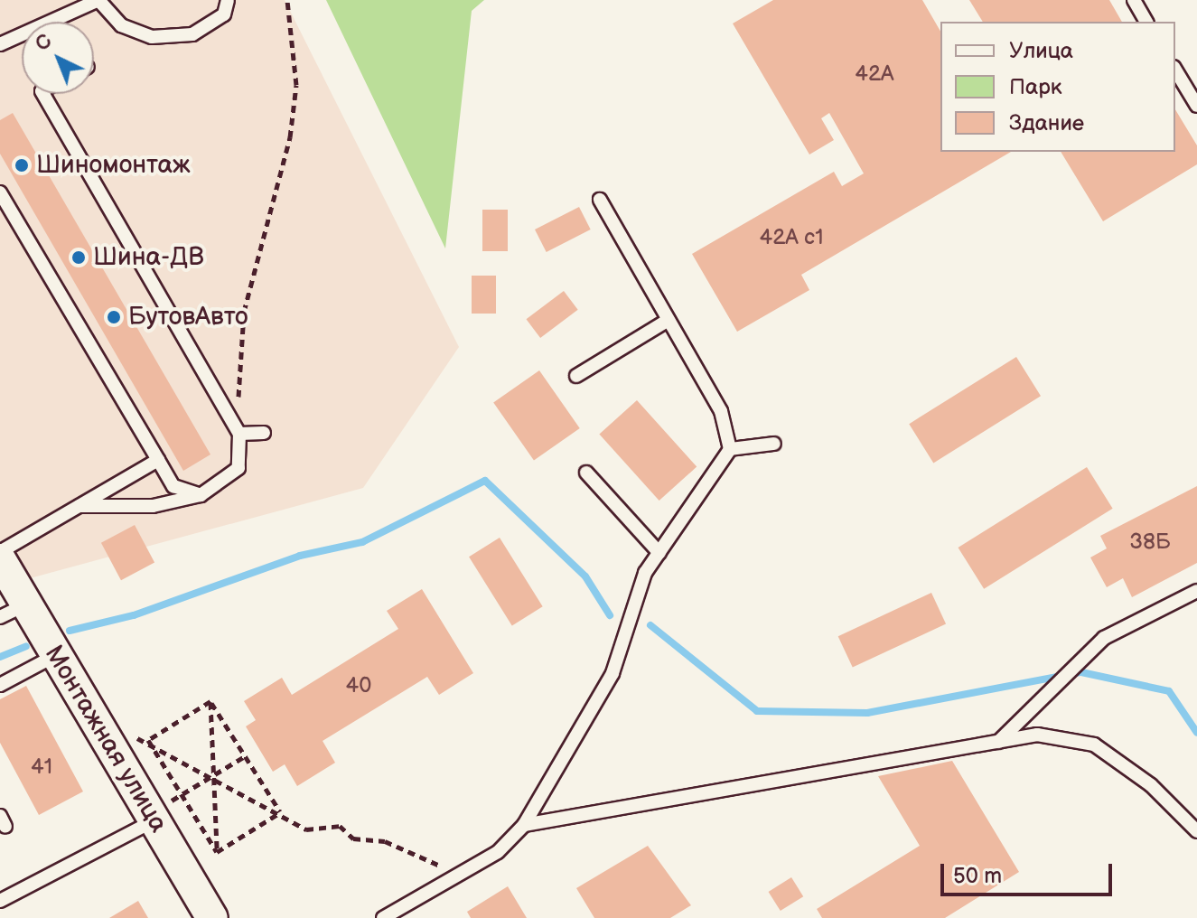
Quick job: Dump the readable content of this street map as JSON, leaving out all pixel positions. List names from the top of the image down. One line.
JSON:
{"streets":{"street":["Монтажная улица"]},"places":["Шиномонтаж","Шина-ДВ","БутовАвто"],"house_numbers":["42А","42А с1","38Б","40","41"],"legend":["Улица","Парк","Здание"],"scale_bar":"50 m","north":"top left"}
